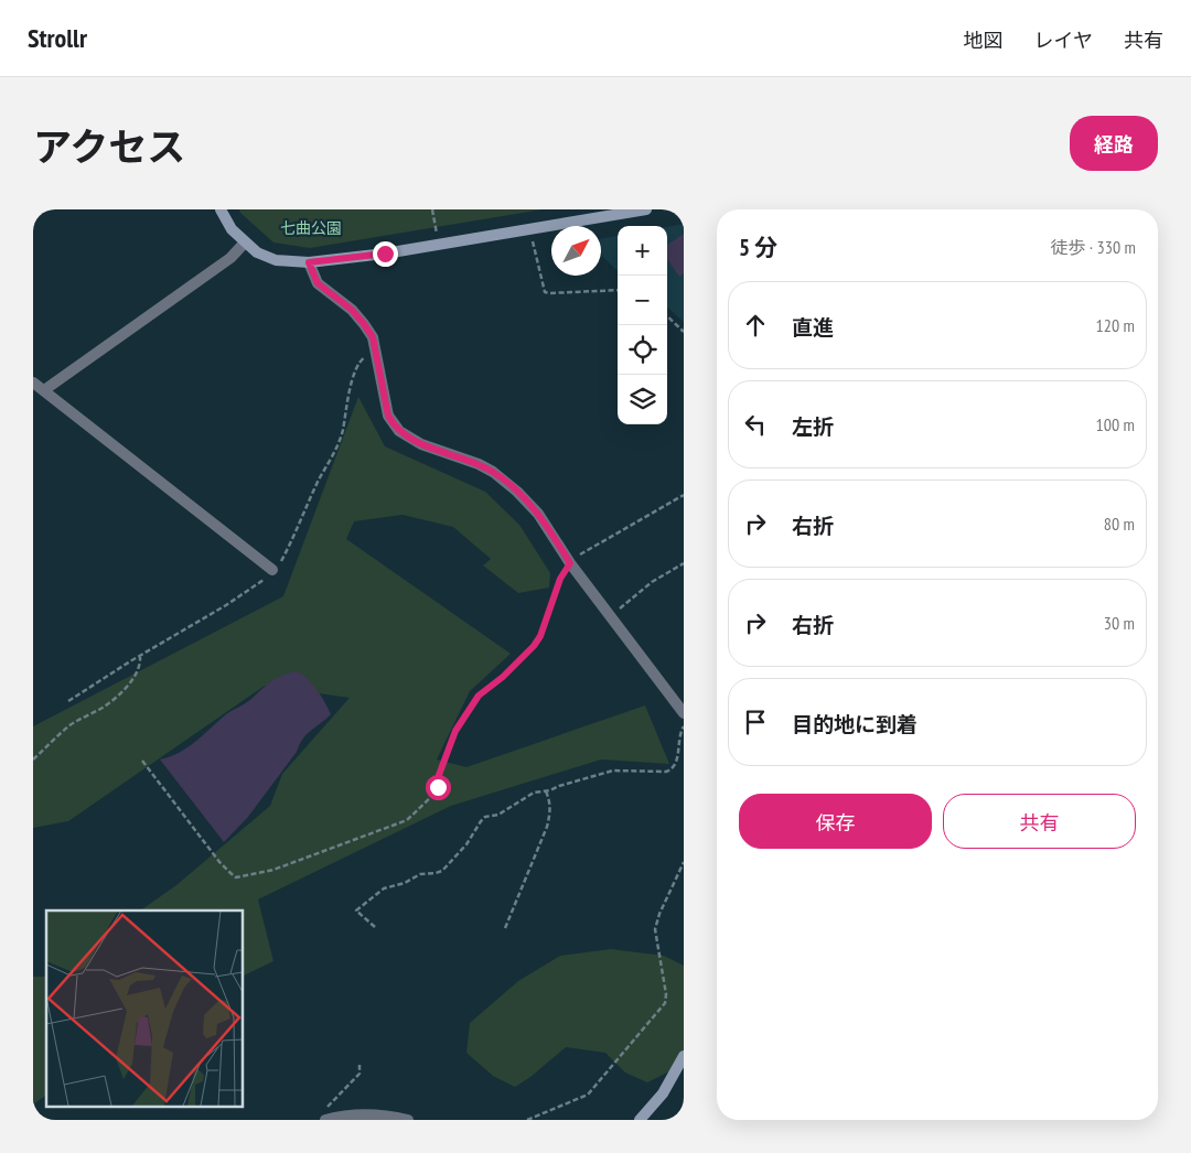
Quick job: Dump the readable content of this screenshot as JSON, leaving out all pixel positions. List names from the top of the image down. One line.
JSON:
{"parks":["七曲公園"],"north":"top right","page":{"header":"Strollr","nav":["地図","レイヤ","共有"],"title":"アクセス","buttons":["経路",["保存","共有"]],"heading":["5 分","徒歩 · 330 m"],"map_buttons":["+","−"],"list":[["直進","120 m"],["左折","100 m"],["右折","80 m"],["右折","30 m"],"目的地に到着"]}}
